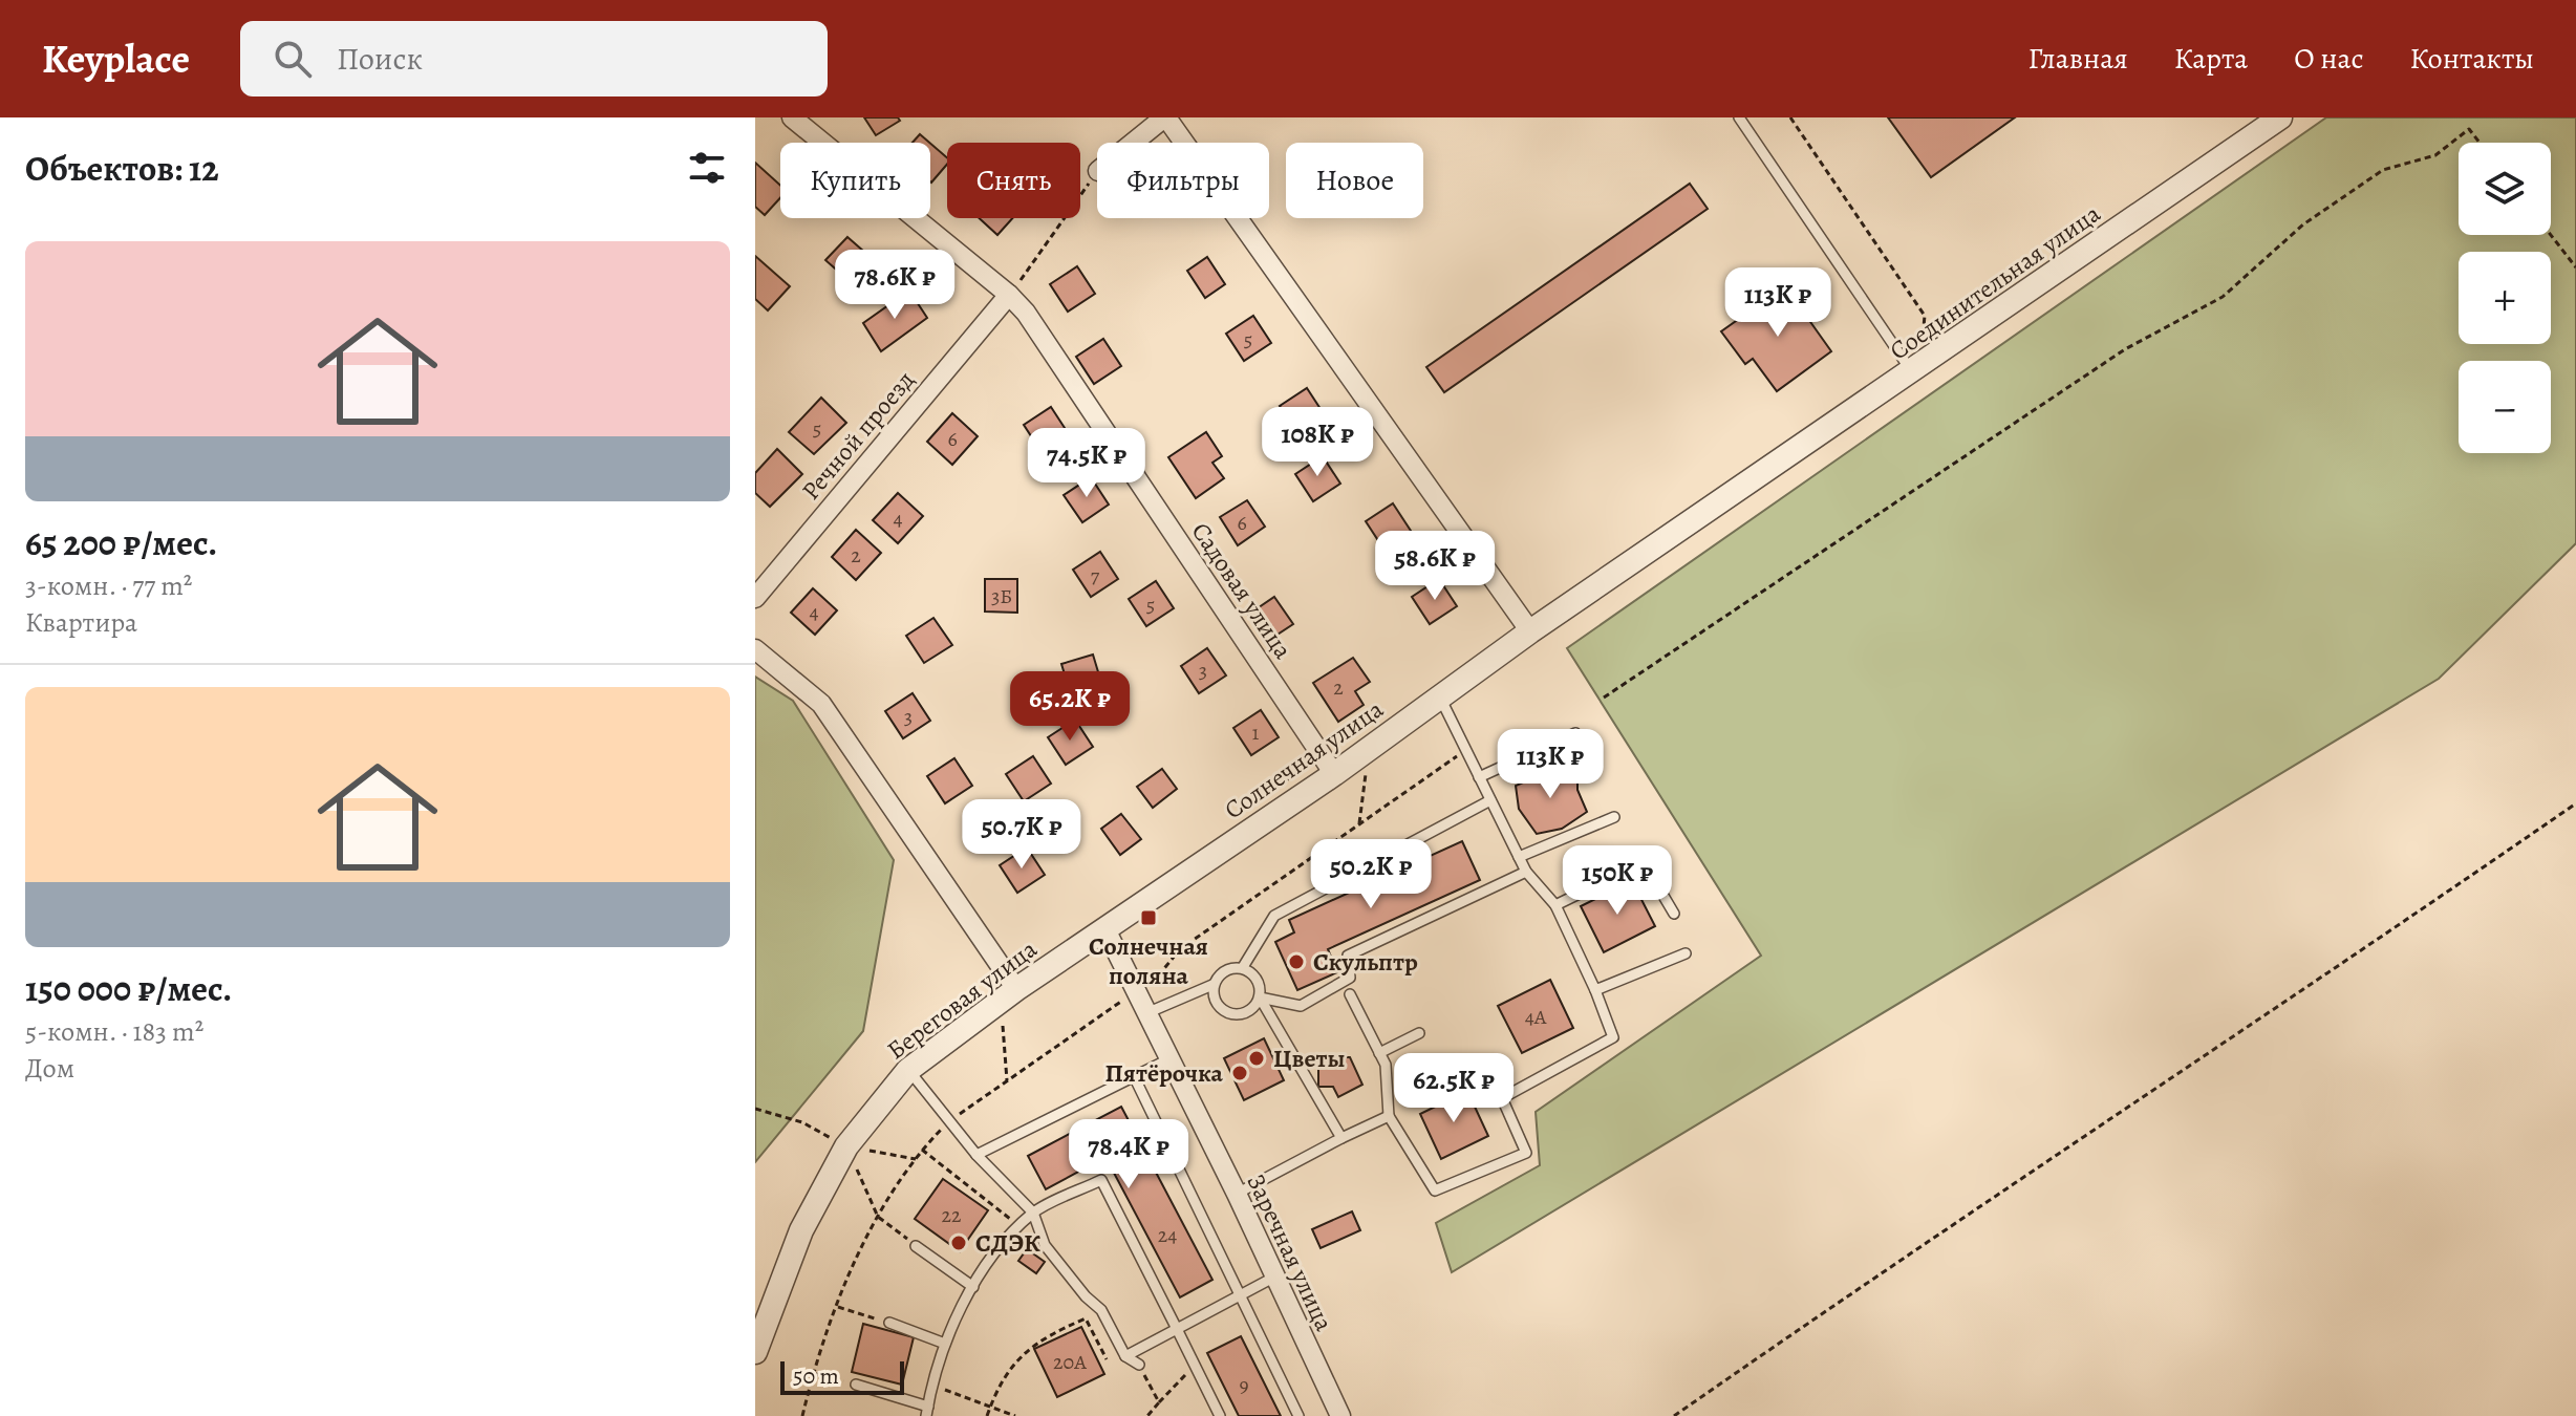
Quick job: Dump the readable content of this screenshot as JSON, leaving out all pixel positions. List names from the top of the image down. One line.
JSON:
{"streets":{"street":["Соединительная улица","Речной проезд","Садовая улица","Солнечная улица","Береговая улица","Заречная улица"]},"crossings":[["Соединительная улица","Солнечная улица"],["Речной проезд","Садовая улица"],["Садовая улица","Солнечная улица"],["Солнечная улица","Береговая улица"],["Солнечная улица","Заречная улица"],["Береговая улица","Заречная улица"]],"places":{"transit":["Солнечная поляна"],"other":["Скульптр","Цветы","Пятёрочка","СДЭК"]},"house_numbers":["5","5","6","4","6","2","7","3Б","5","4","3","2","3","1","4А","22","24","20А","9"],"scale_bar":"50 m","page":{"header":"Keyplace","search":"Поиск","nav":["Главная","Карта","О нас","Контакты"],"heading":"Объектов: 12","map_buttons":["+","−"],"chip":["Купить","Снять","Фильтры","Новое"],"list":[{"name":"65 200 ₽/мес.","note":"3-комн. · 77 m² · Квартира"},{"name":"150 000 ₽/мес.","note":"5-комн. · 183 m² · Дом"}],"price":["78.6K ₽","113K ₽","108K ₽","74.5K ₽","58.6K ₽","65.2K ₽","113K ₽","50.7K ₽","50.2K ₽","150K ₽","62.5K ₽","78.4K ₽"],"scale":"50 m"}}
